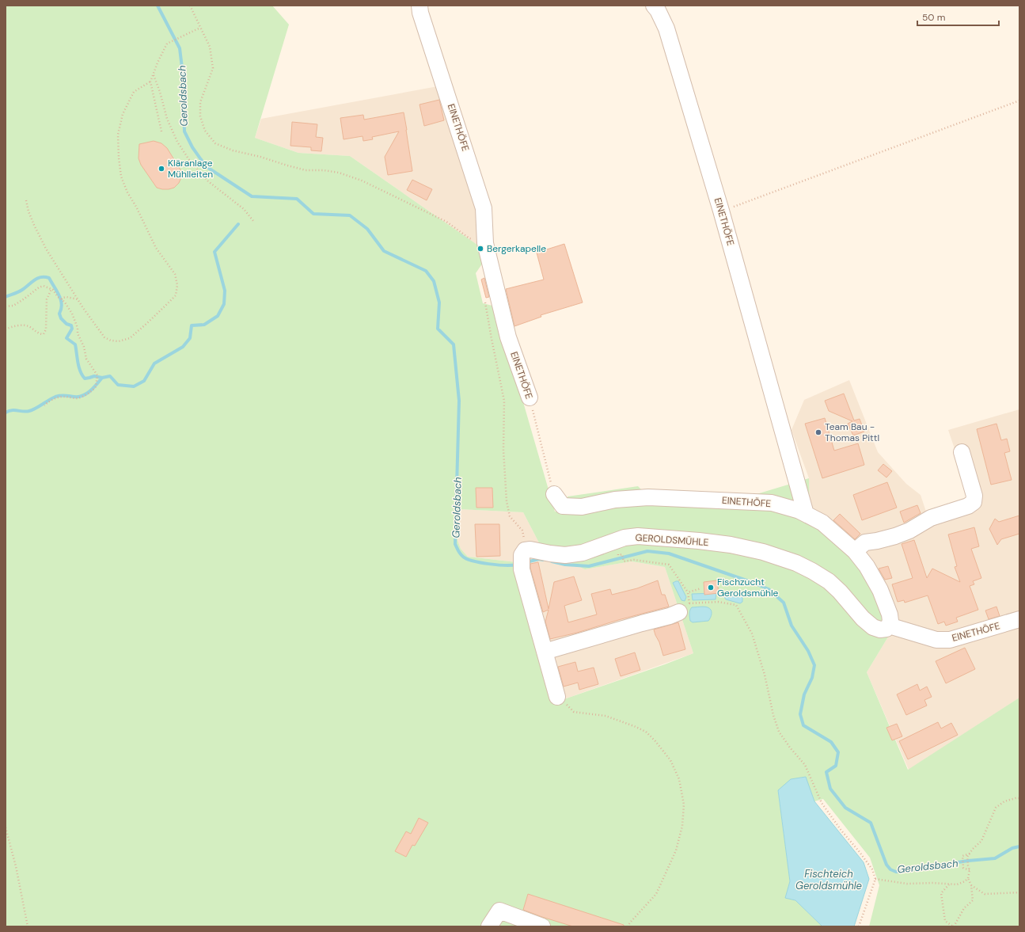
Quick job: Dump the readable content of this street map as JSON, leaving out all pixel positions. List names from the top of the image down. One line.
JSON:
{"streets":{"street":["EINETHÖFE","GEROLDSMÜHLE"]},"crossings":[["EINETHÖFE","GEROLDSMÜHLE"]],"water":["Geroldsbach","Fischteich Geroldsmühle"],"places":["Kläranlage Mühlleiten","Bergerkapelle","Team Bau - Thomas Pittl","Fischzucht Geroldsmühle"],"scale_bar":"50 m"}
